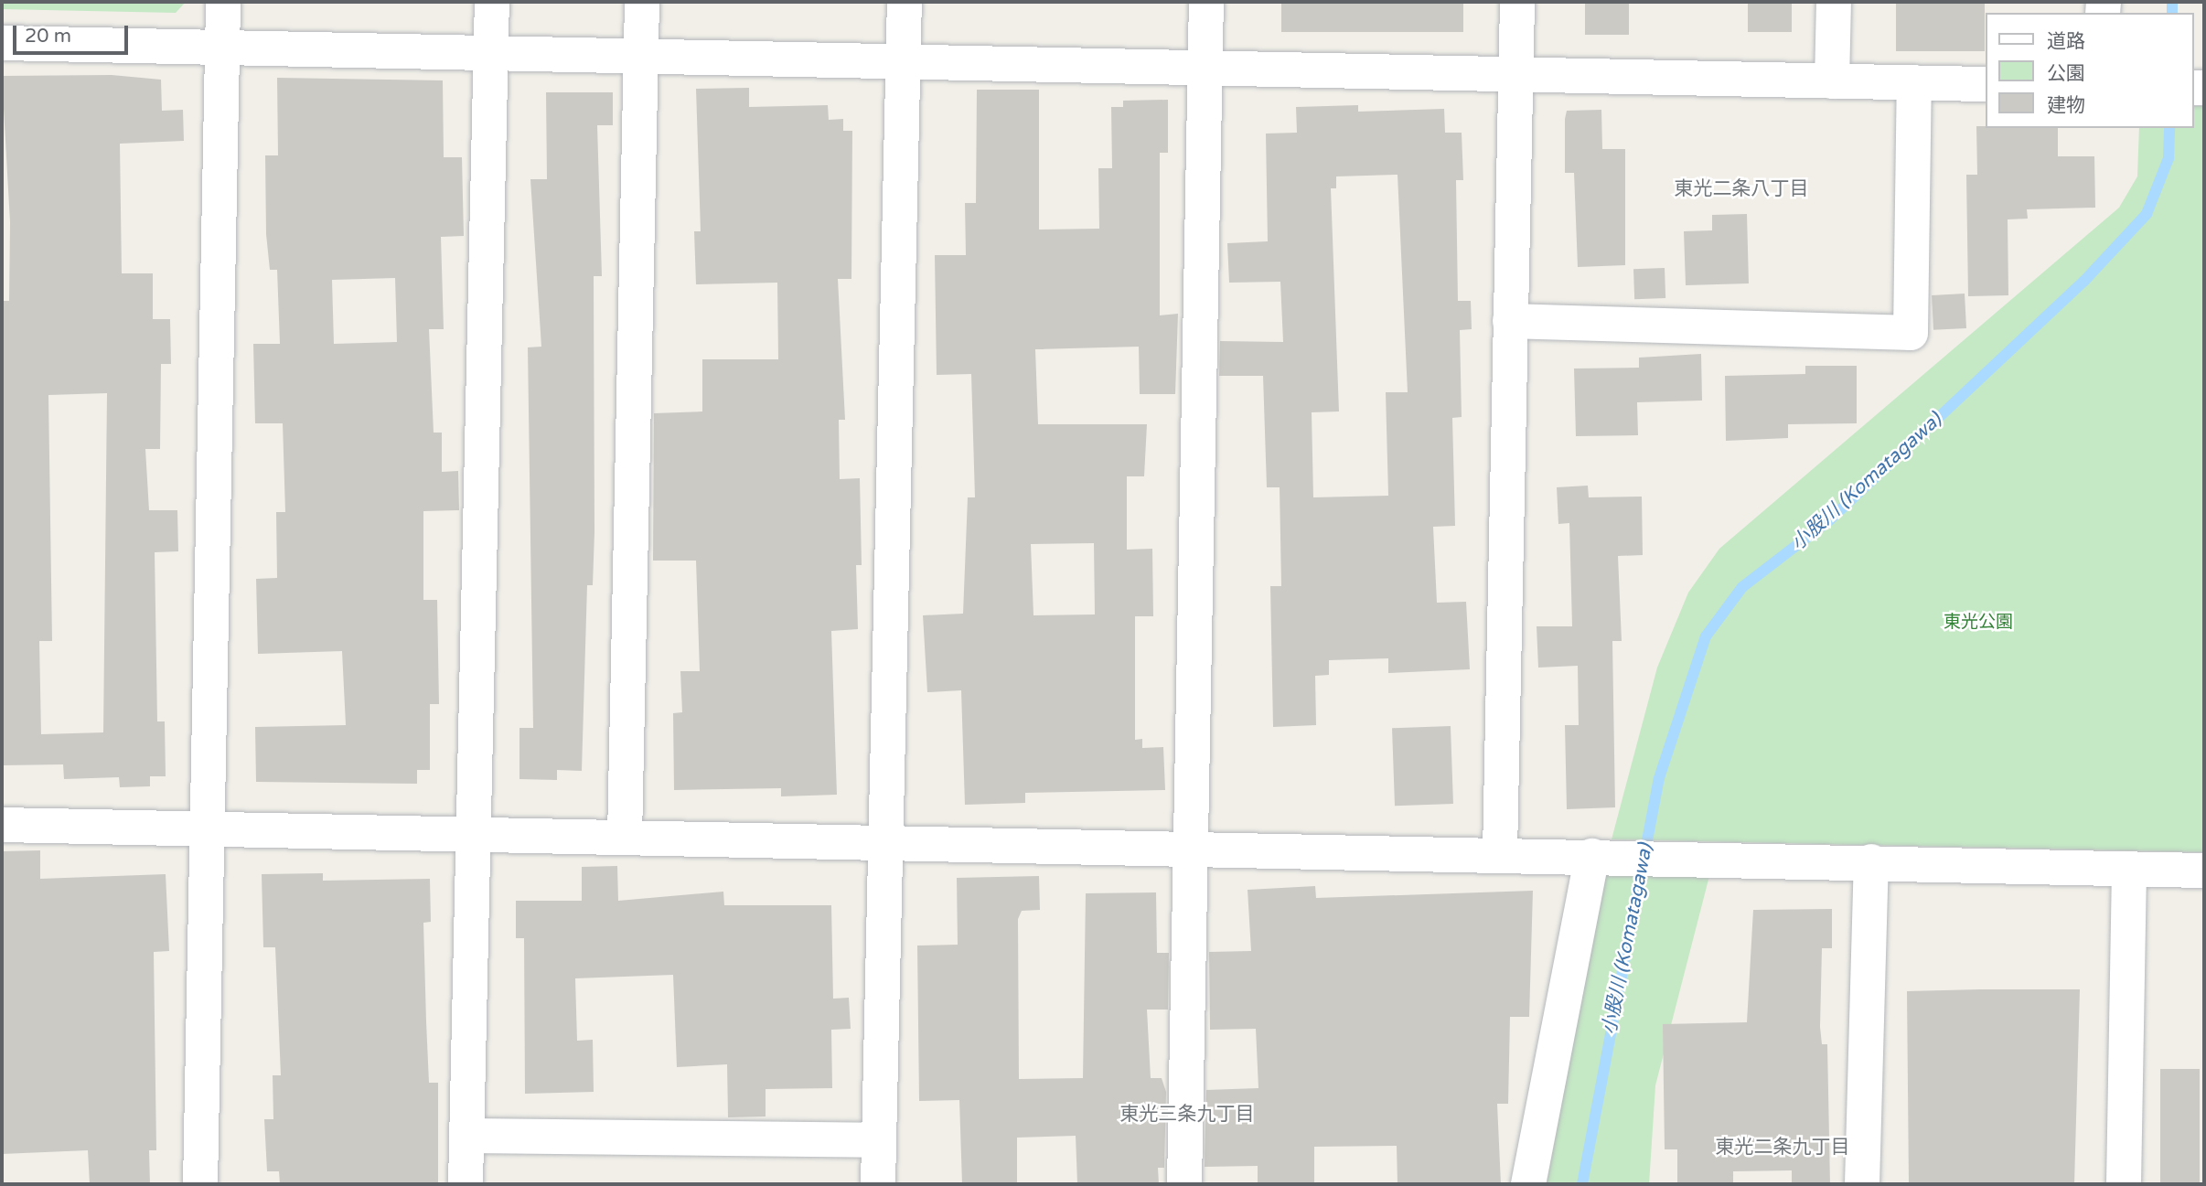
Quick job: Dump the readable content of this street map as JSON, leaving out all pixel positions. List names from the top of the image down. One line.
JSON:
{"districts":["東光二条八丁目","東光三条九丁目","東光二条九丁目"],"water":["小股川 (Komatagawa)"],"parks":["東光公園"],"legend":["道路","公園","建物"],"scale_bar":"20 m"}
